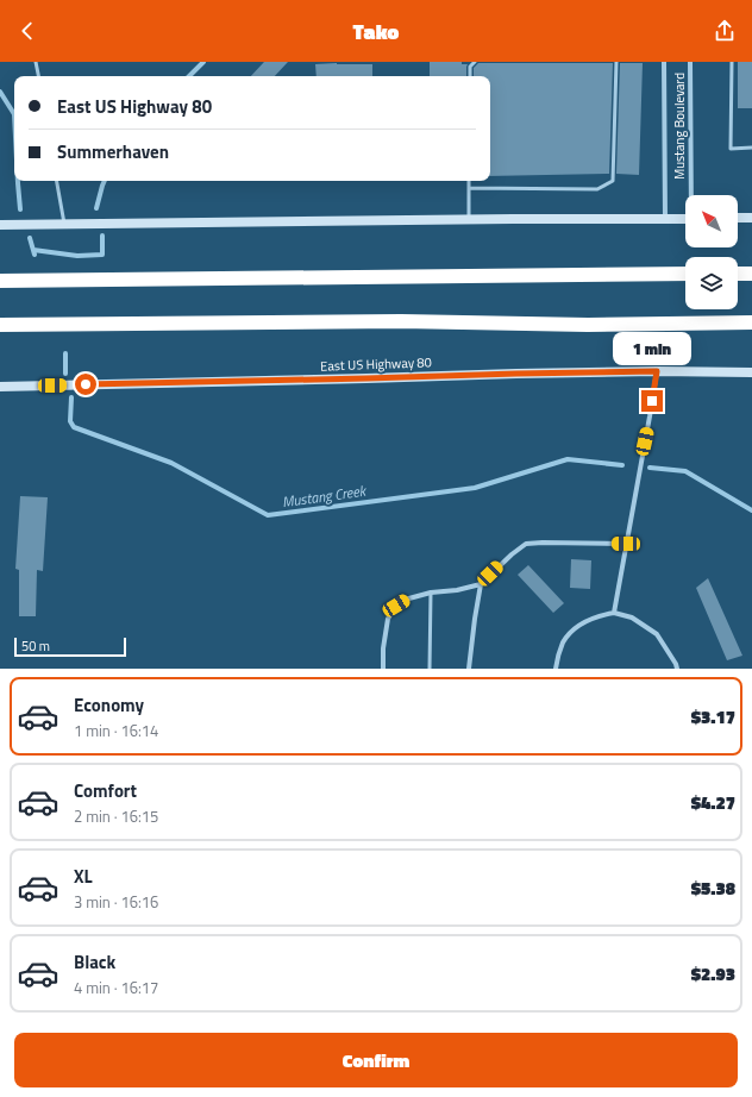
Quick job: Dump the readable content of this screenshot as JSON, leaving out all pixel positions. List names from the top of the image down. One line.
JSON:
{"streets":{"main road":["East US Highway 80"],"street":["Mustang Boulevard"]},"water":["Mustang Creek"],"scale_bar":"50 m","north":"top left","page":{"header":"Tako","banner":["East US Highway 80","Summerhaven"],"bubble":"1 min","scale":"50 m","list":[{"name":"Economy","note":"1 min · 16:14","value":"$3.17"},{"name":"Comfort","note":"2 min · 16:15","value":"$4.27"},{"name":"XL","note":"3 min · 16:16","value":"$5.38"},{"name":"Black","note":"4 min · 16:17","value":"$2.93"}],"buttons":"Confirm"}}
